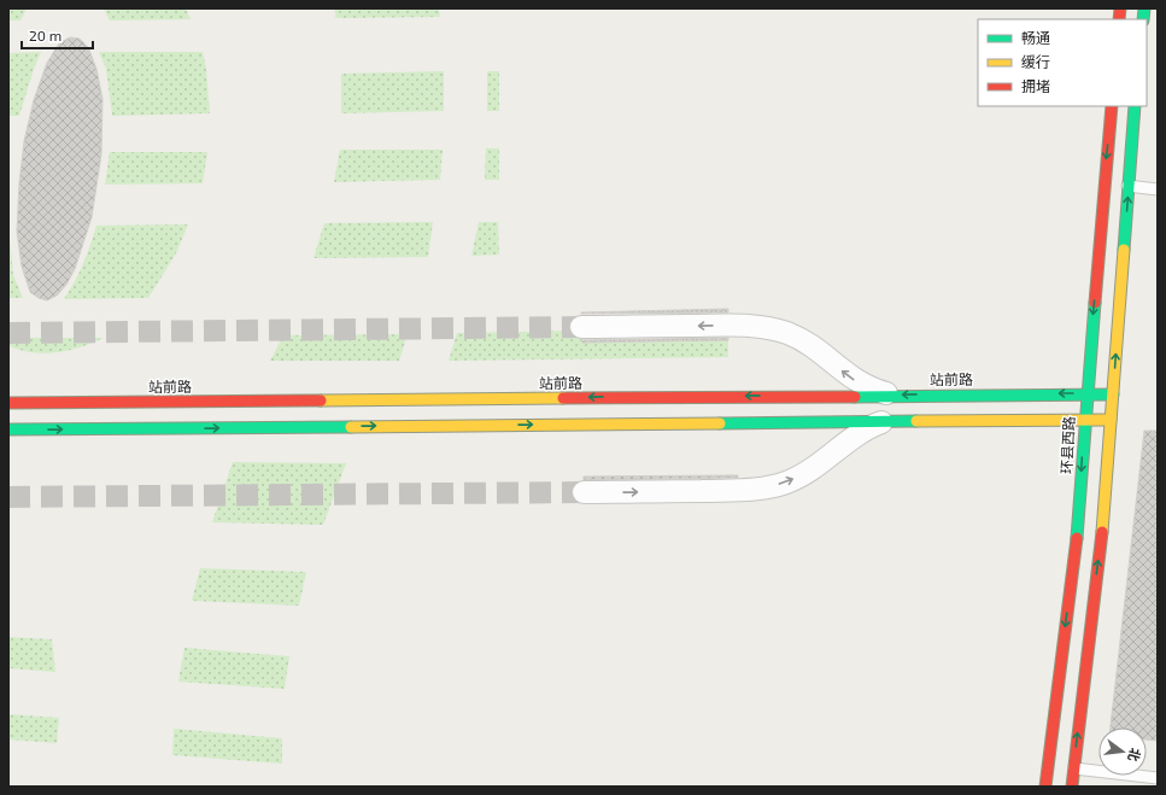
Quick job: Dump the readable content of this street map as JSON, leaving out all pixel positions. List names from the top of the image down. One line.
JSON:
{"streets":{"street":["站前路","环县西路"]},"crossings":[["站前路","环县西路"]],"legend":["畅通","缓行","拥堵"],"scale_bar":"20 m","north":"right"}
